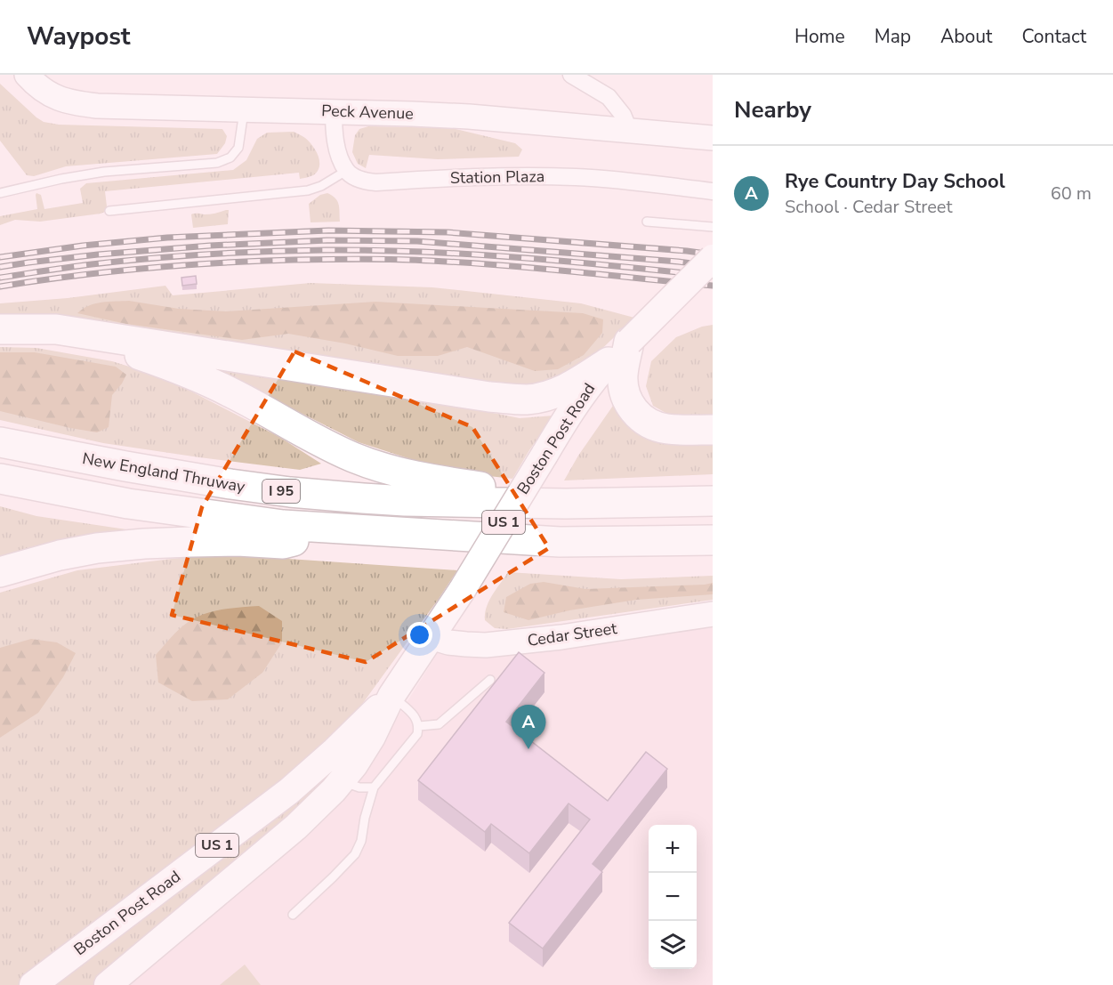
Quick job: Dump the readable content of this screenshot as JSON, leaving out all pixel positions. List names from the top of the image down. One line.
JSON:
{"streets":{"highway":["New England Thruway","I 95"],"main road":["Boston Post Road","US 1"],"street":["Peck Avenue","Station Plaza","Cedar Street"]},"crossings":[["Boston Post Road","Cedar Street"]],"page":{"header":"Waypost","nav":["Home","Map","About","Contact"],"heading":"Nearby","list":[{"mark":"A","name":"Rye Country Day School","note":"School · Cedar Street","value":"60 m"}],"pins":"A","map_buttons":["+","−"]}}
